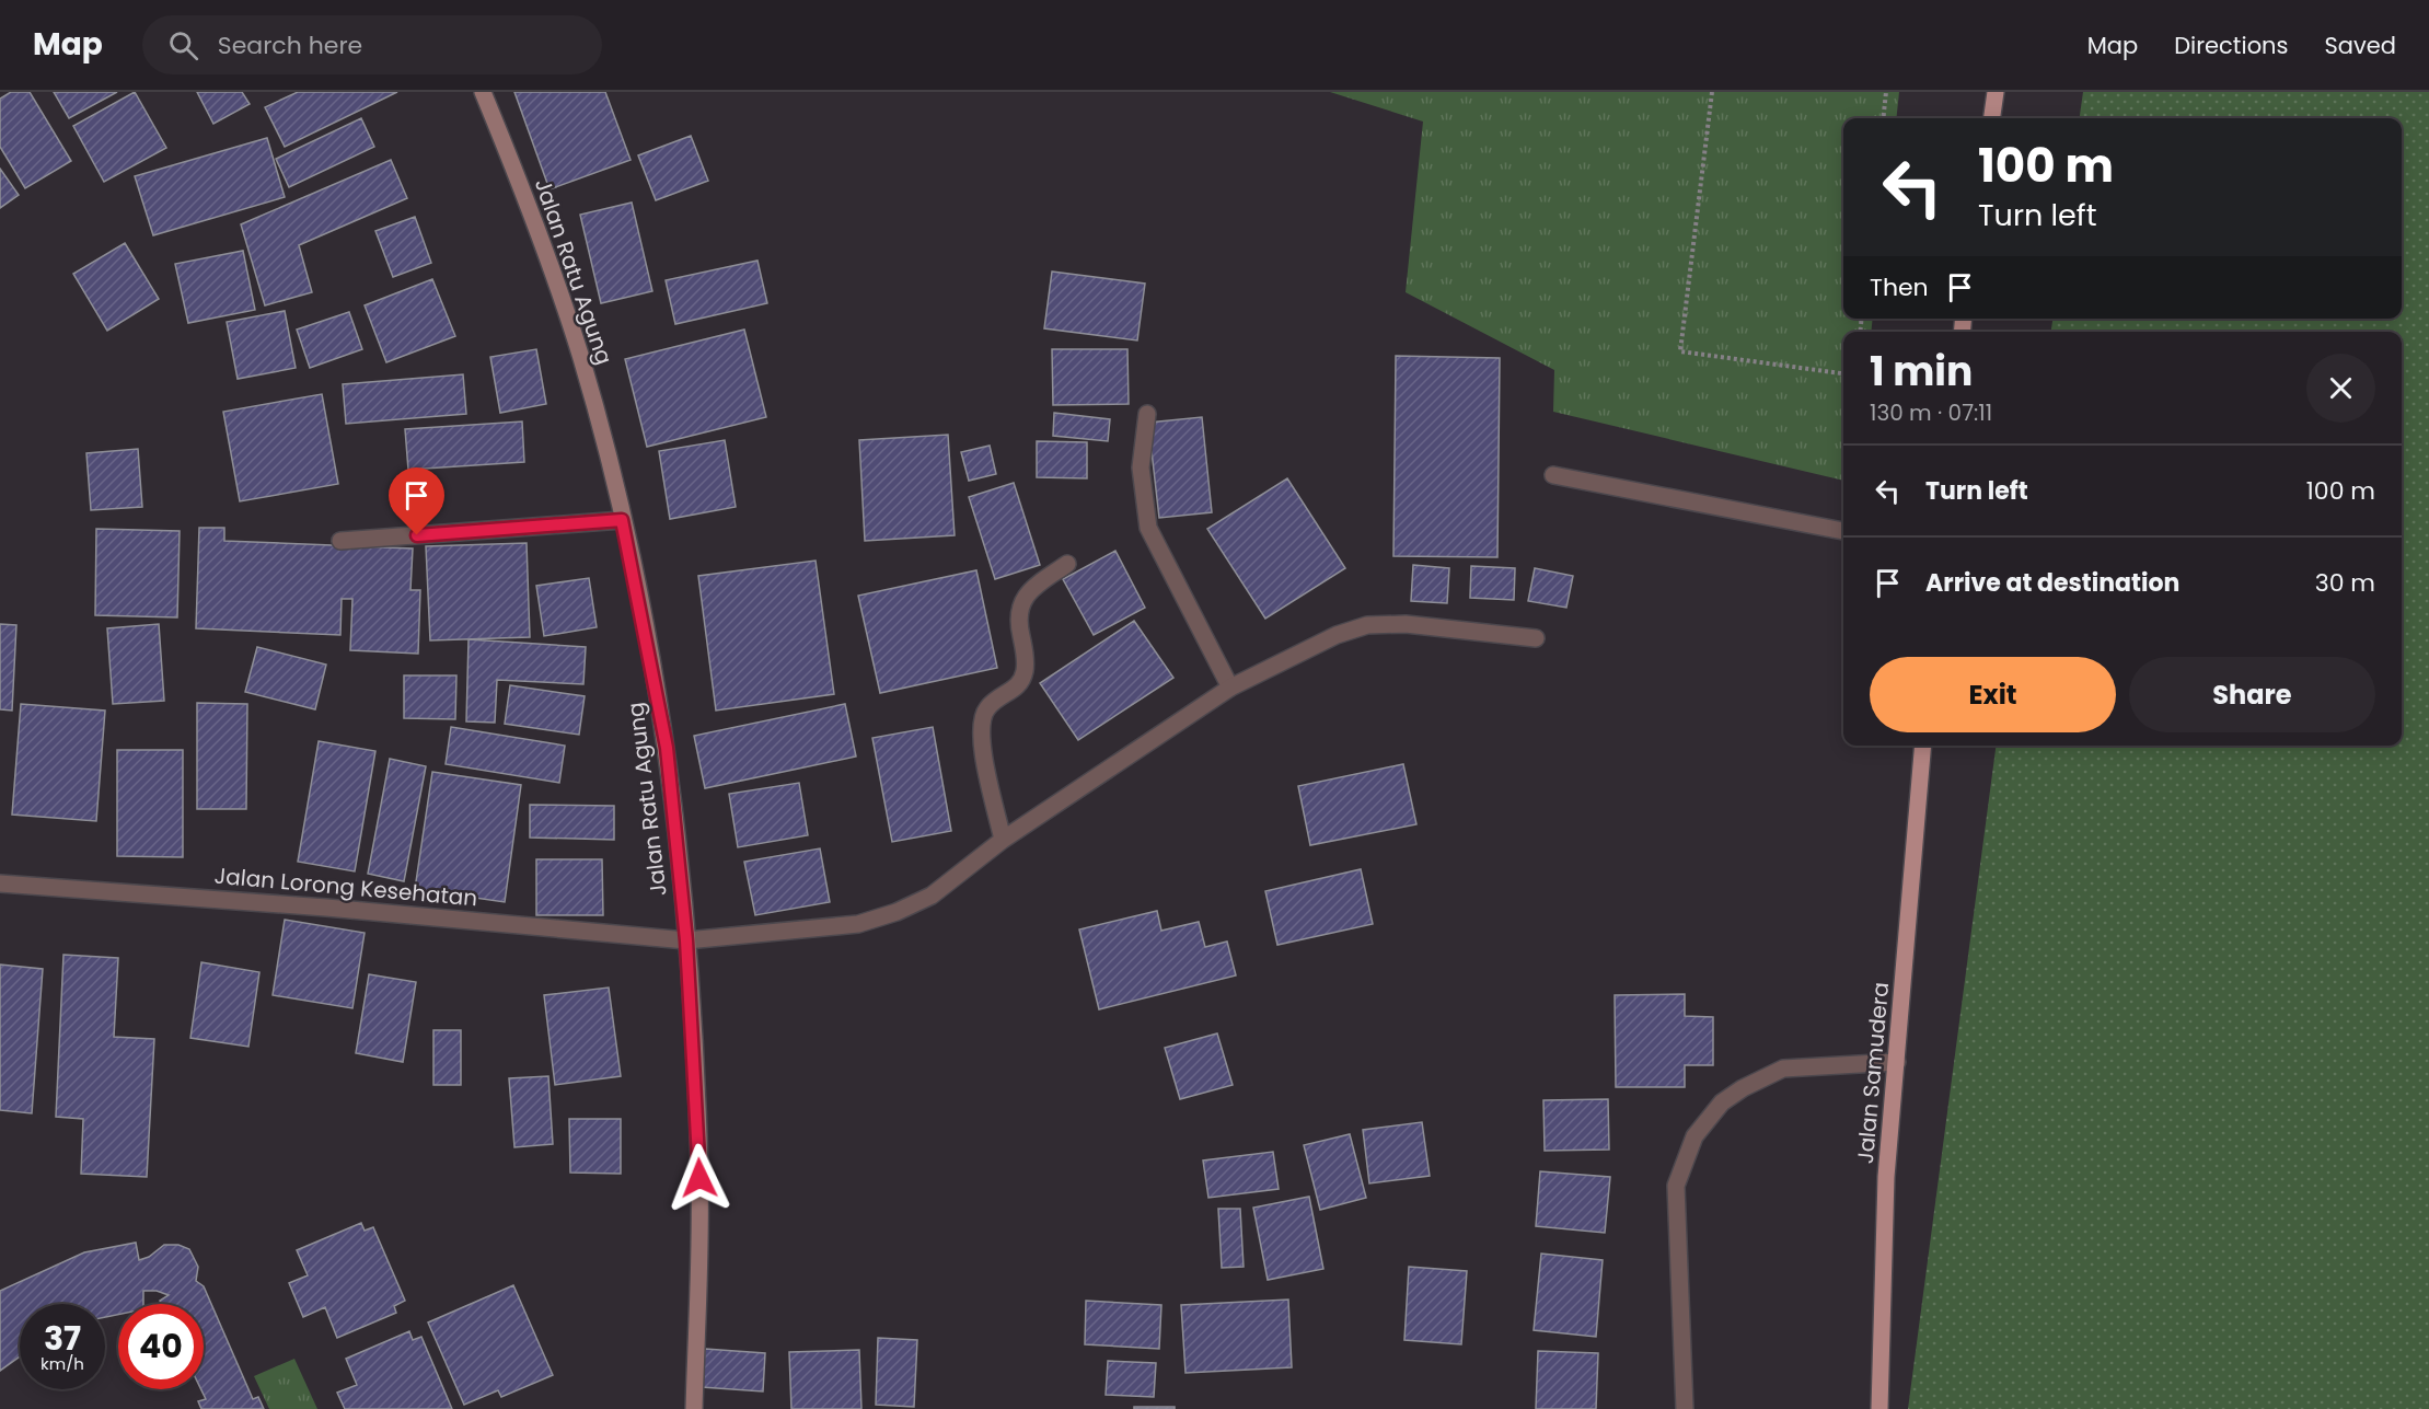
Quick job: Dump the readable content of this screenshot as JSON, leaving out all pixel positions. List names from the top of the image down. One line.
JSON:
{"streets":{"main road":["Jalan Samudera"],"street":["Jalan Ratu Agung","Jalan Lorong Kesehatan"]},"crossings":[["Jalan Ratu Agung","Jalan Lorong Kesehatan"]],"page":{"header":"Map","search":"Search here","nav":["Map","Directions","Saved"],"turn":["100 m","Turn left"],"then":"Then","heading":["1 min","130 m · 07:11"],"list":[{"name":"Turn left","value":"100 m"},{"name":"Arrive at destination","value":"30 m"}],"buttons":["Exit","Share"],"speed":"37 km/h","limit":"40"}}
